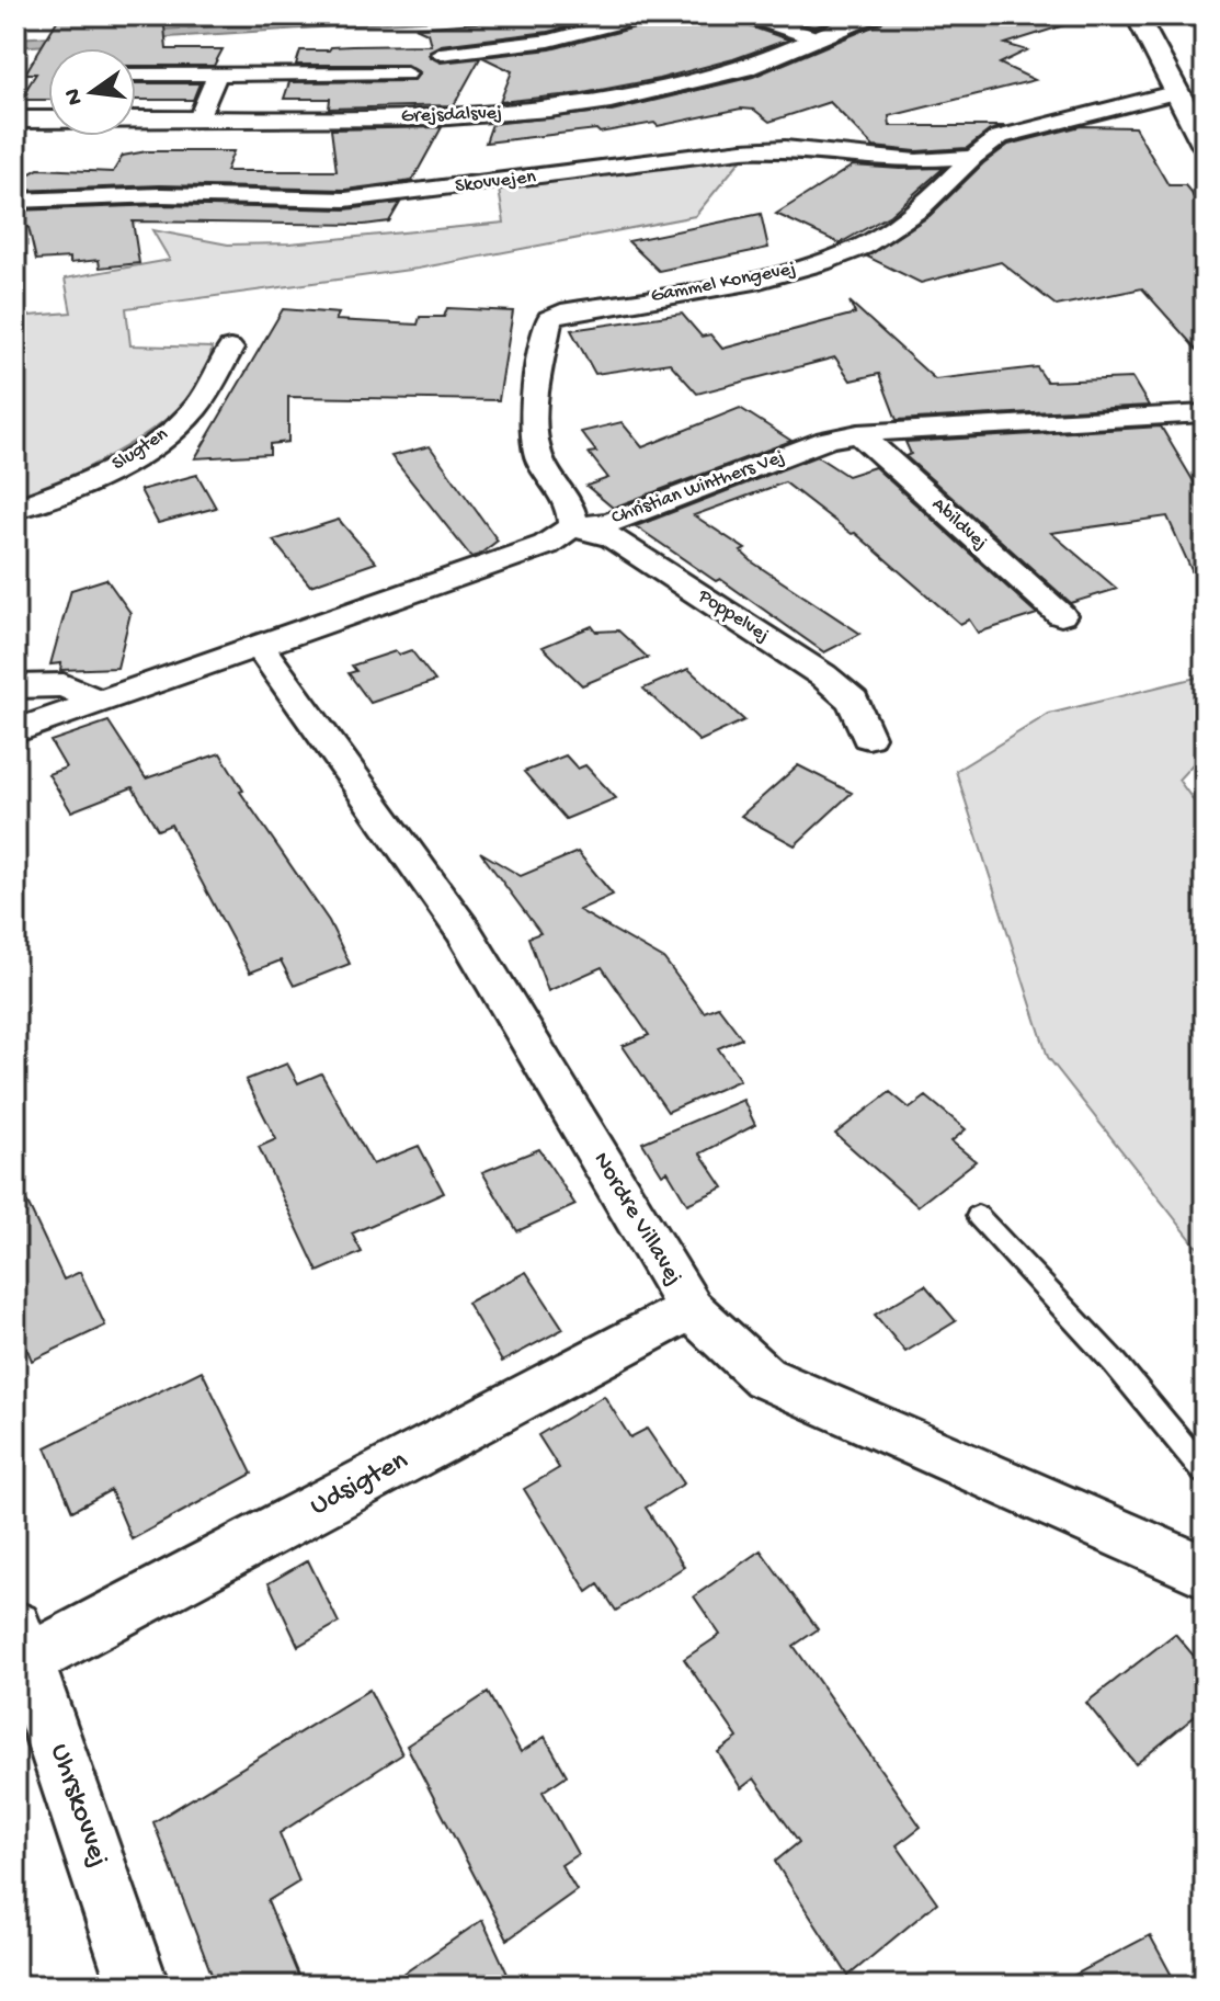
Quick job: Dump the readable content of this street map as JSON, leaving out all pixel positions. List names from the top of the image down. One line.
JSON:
{"streets":{"street":["Grejsdalsvej","Skovvejen","Gammel Kongevej","Slugten","Christian Winthers Vej","Abildvej","Poppelvej","Nordre Villavej","Udsigten","Uhrskovvej"]},"crossings":[["Skovvejen","Gammel Kongevej"],["Gammel Kongevej","Christian Winthers Vej"],["Gammel Kongevej","Poppelvej"],["Christian Winthers Vej","Abildvej"],["Christian Winthers Vej","Poppelvej"],["Christian Winthers Vej","Nordre Villavej"],["Nordre Villavej","Udsigten"],["Udsigten","Uhrskovvej"]],"north":"left"}
